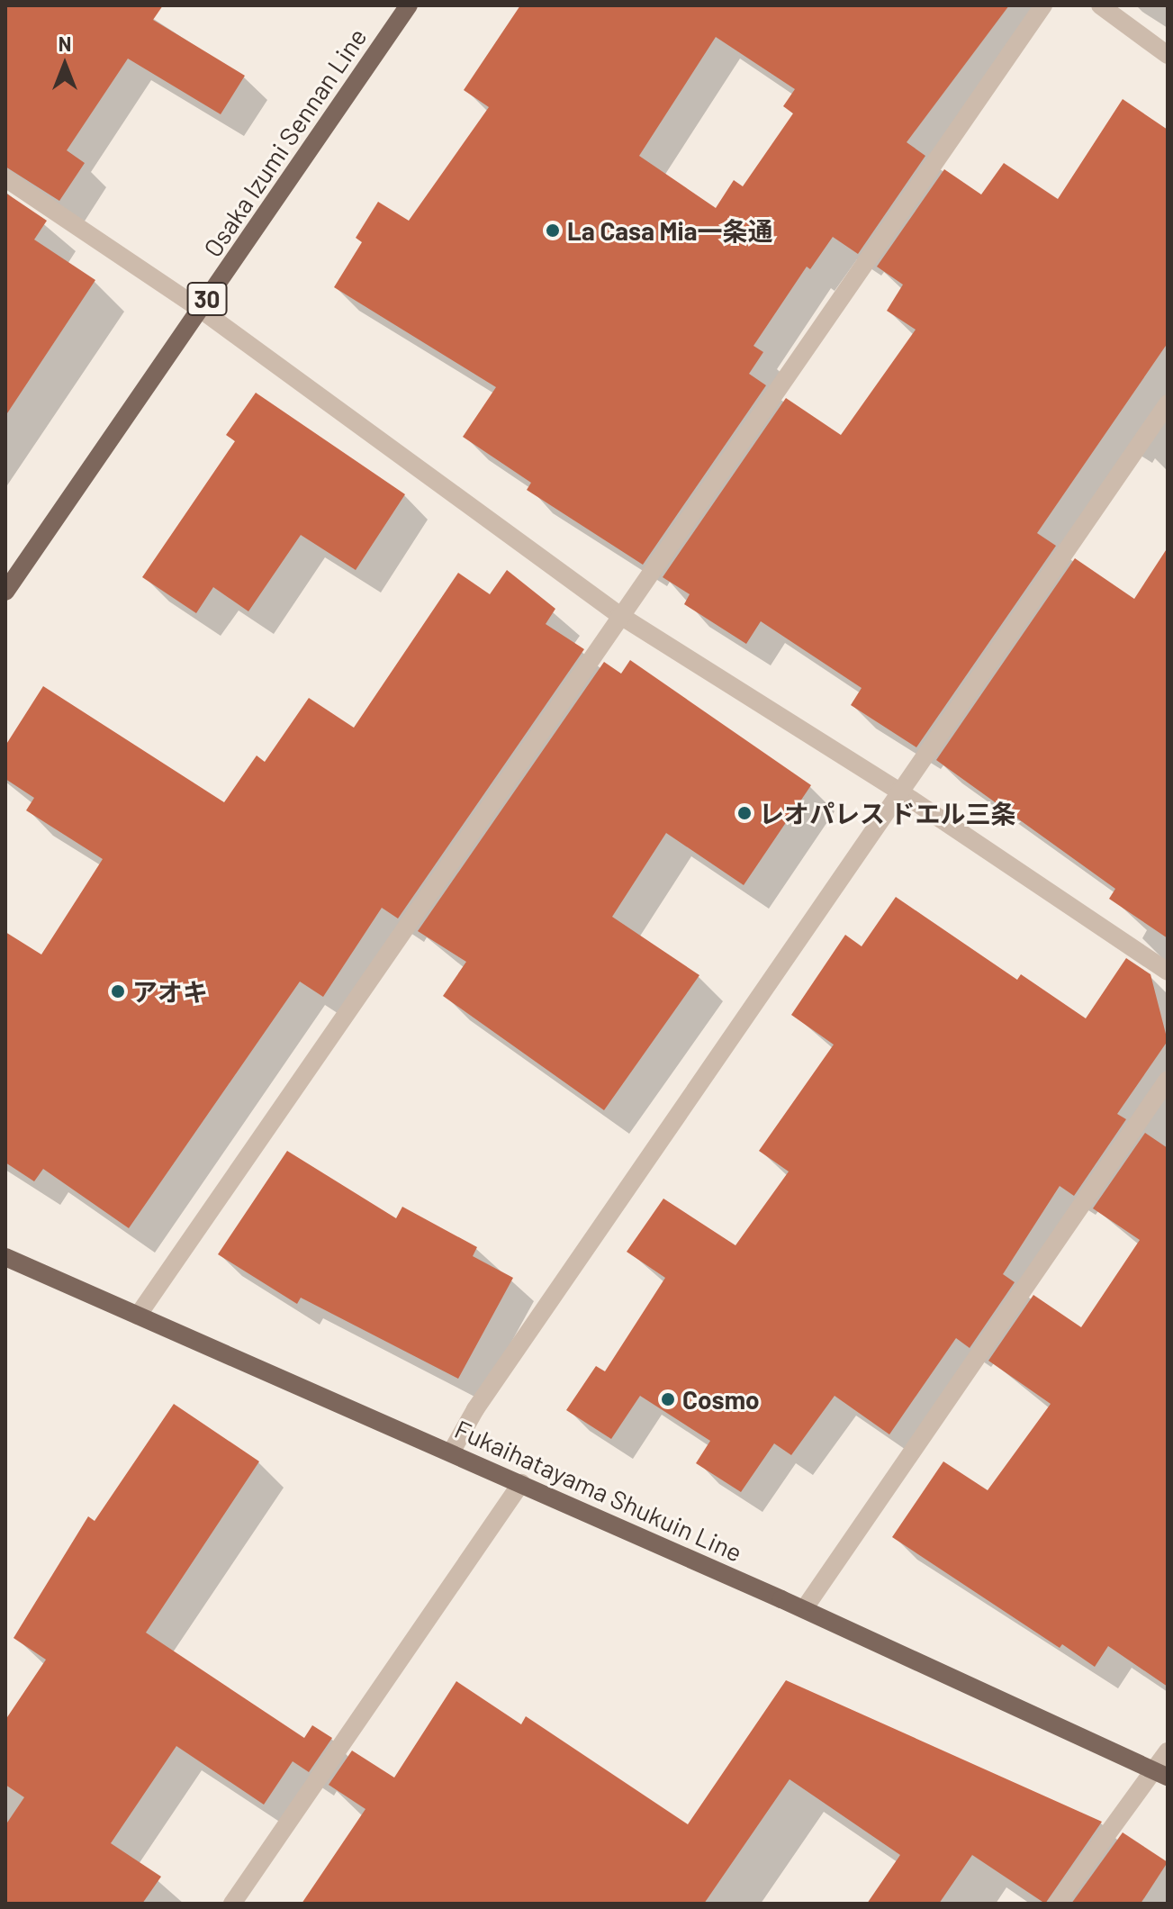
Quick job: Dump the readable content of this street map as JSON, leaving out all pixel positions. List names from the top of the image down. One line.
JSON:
{"streets":{"main road":["Osaka Izumi Sennan Line","30","Fukaihatayama Shukuin Line"]},"places":["La Casa Mia一条通","レオパレス ドエル三条","アオキ","Cosmo"],"north":"top"}
